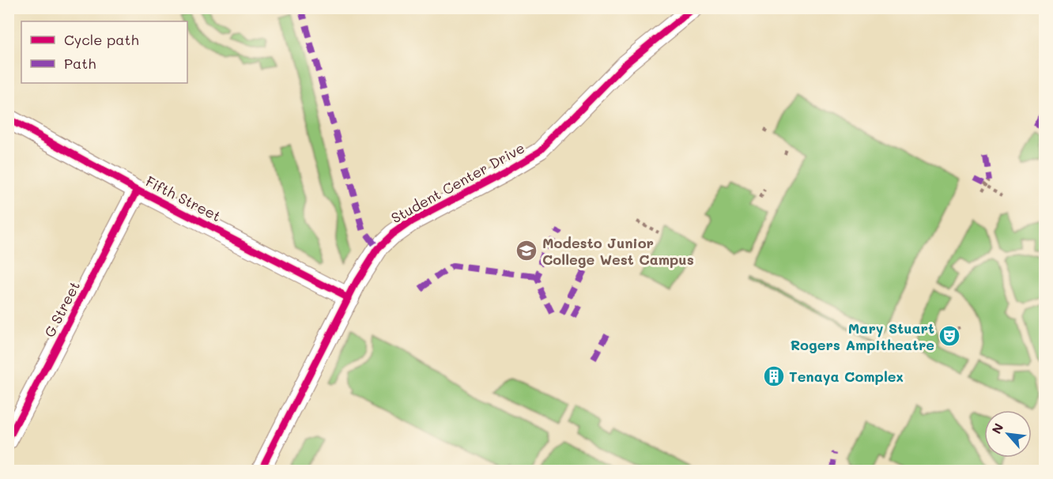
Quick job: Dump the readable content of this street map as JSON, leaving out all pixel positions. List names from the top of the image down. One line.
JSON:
{"streets":{"street":["Student Center Drive","Fifth Street","G Street"]},"crossings":[["Student Center Drive","Fifth Street"],["Fifth Street","G Street"]],"places":{"school or university":["Modesto Junior College West Campus"],"theatre":["Mary Stuart Rogers Ampitheatre"],"building":["Tenaya Complex"]},"legend":["Cycle path","Path"],"north":"top left"}
